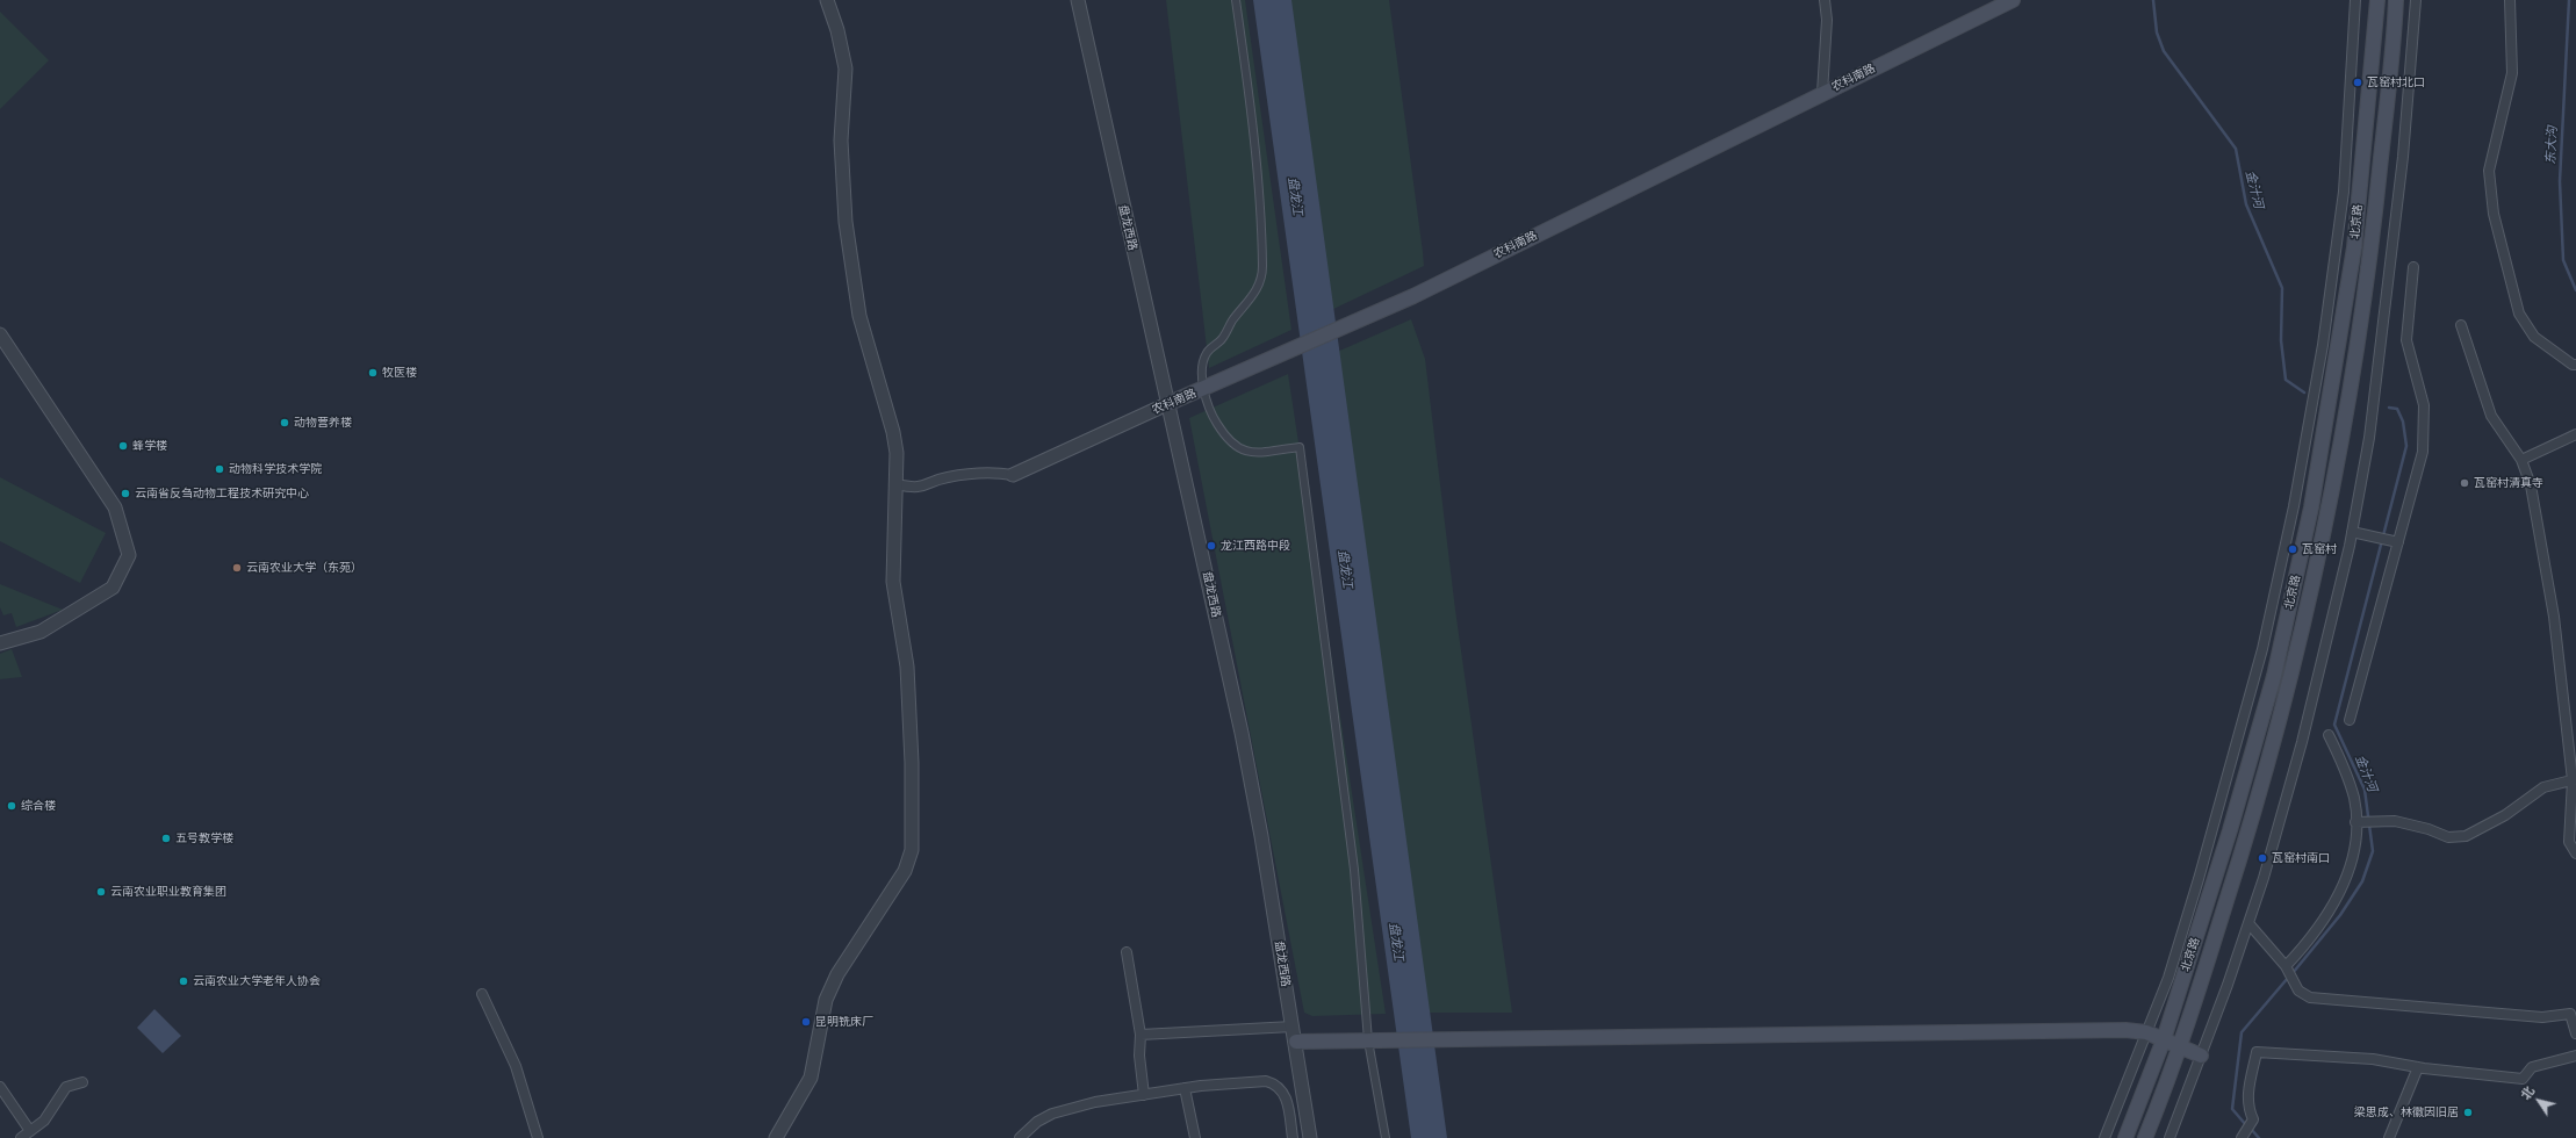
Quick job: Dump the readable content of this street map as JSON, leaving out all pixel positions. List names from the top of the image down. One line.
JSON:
{"streets":{"main road":["农科南路","北京路"],"street":["盘龙西路"]},"crossings":[["农科南路","盘龙西路"]],"water":["东大沟","金汁河","盘龙江"],"places":["瓦窑村北口","牧医楼","动物营养楼","蜂学楼","动物科学技术学院","瓦窑村清真寺","云南省反刍动物工程技术研究中心","龙江西路中段","瓦窑村","云南农业大学（东苑）","综合楼","五号教学楼","瓦窑村南口","云南农业职业教育集团","云南农业大学老年人协会","昆明铣床厂","梁思成、林徽因旧居"],"north":"top left"}
